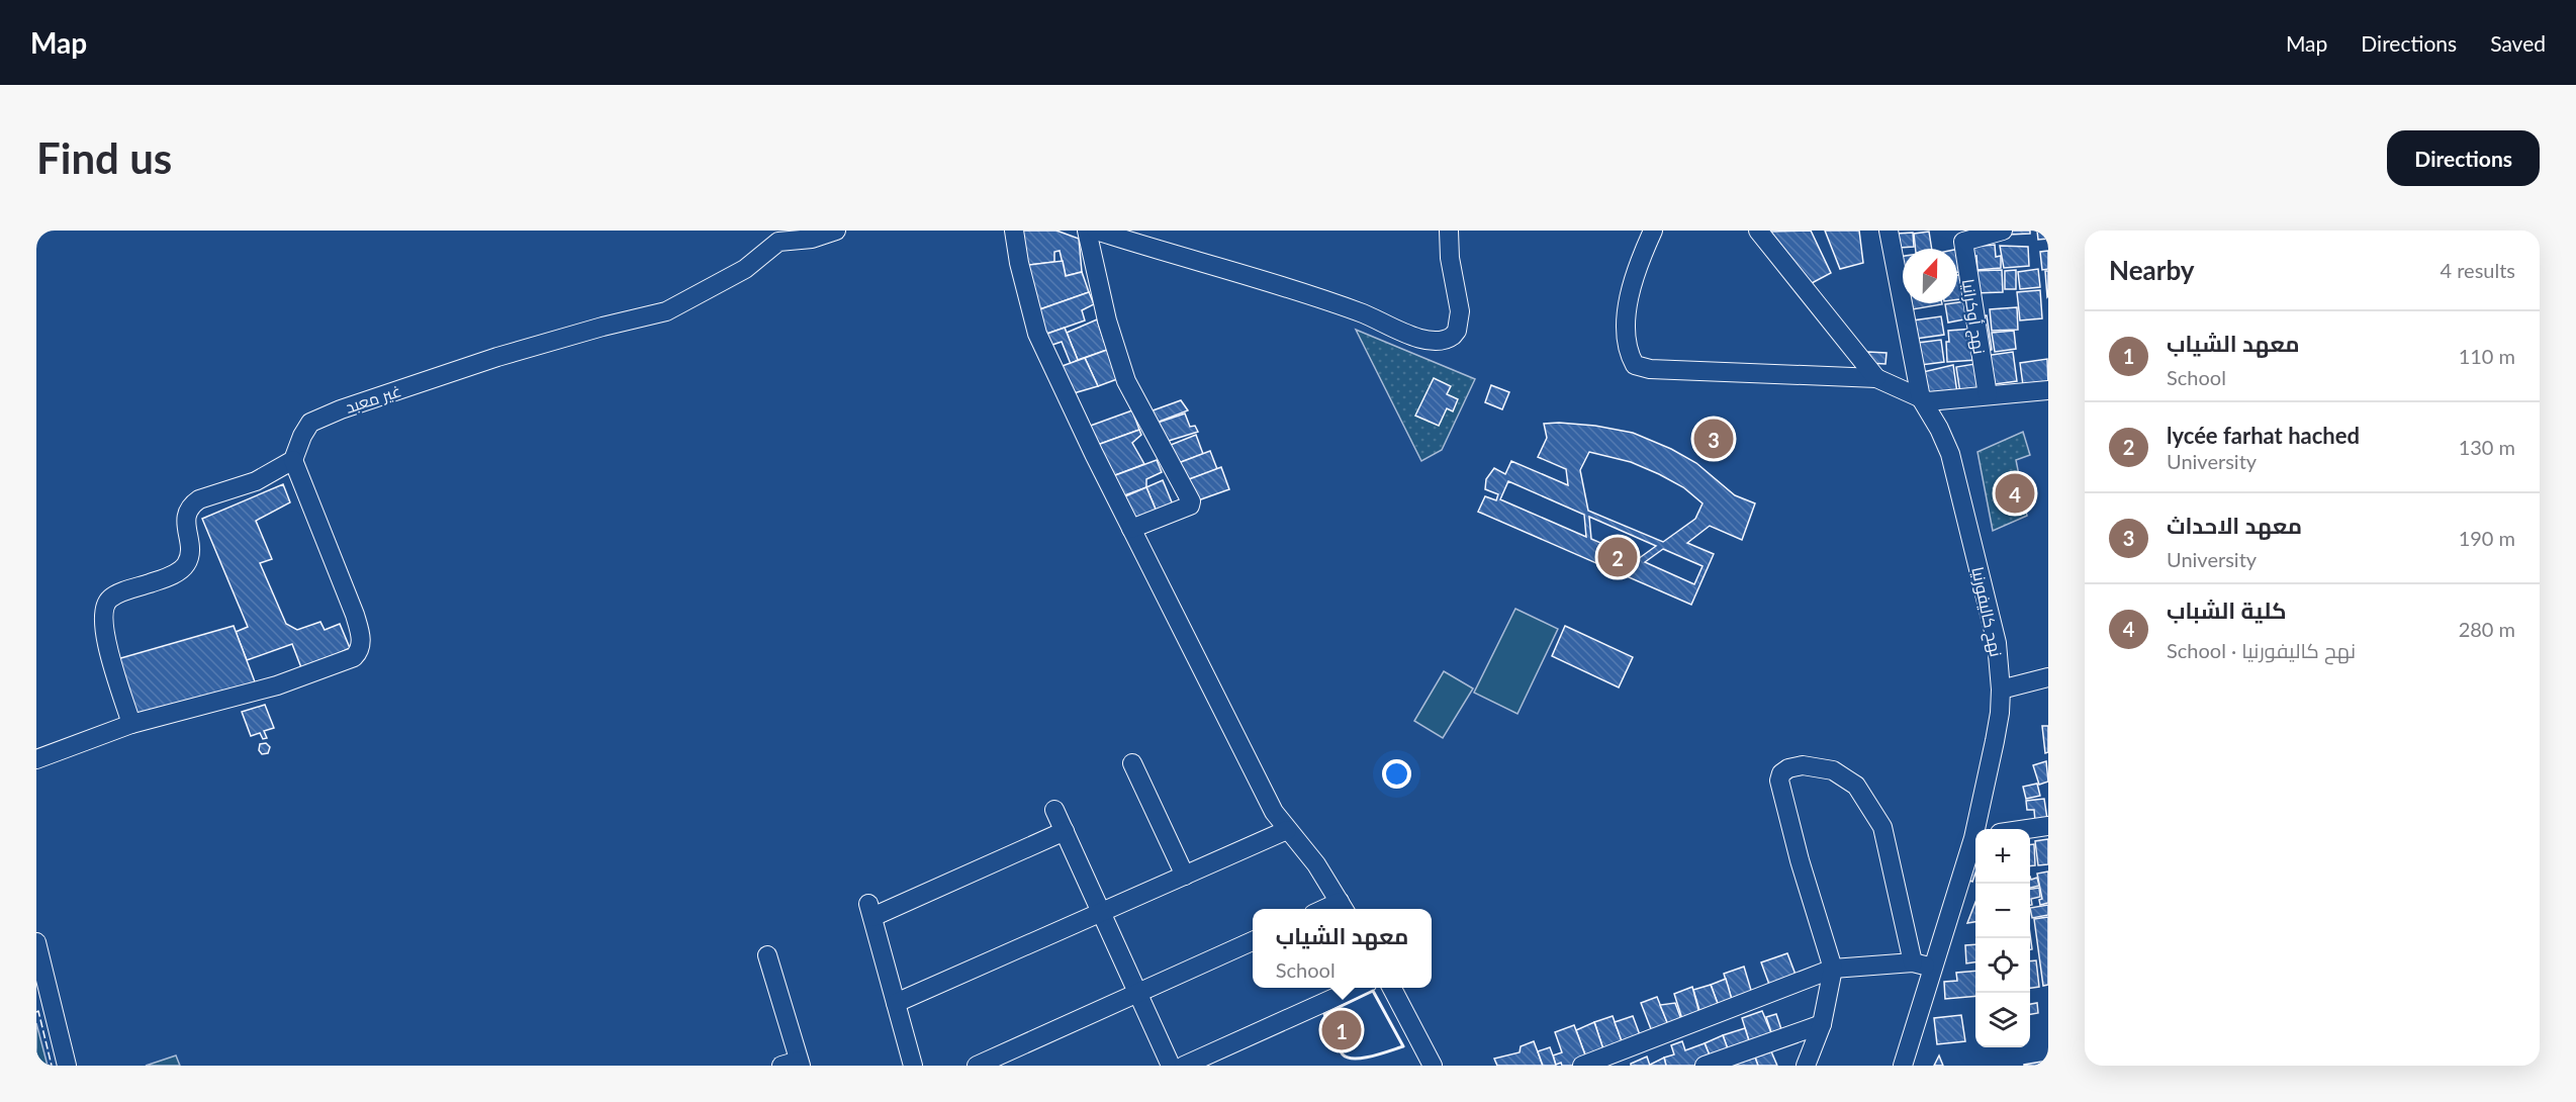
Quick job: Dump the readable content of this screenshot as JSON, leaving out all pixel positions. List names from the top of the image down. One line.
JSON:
{"streets":{"street":["نهج أوكرانيا","غير معبد","نهح كاليفورنيا"]},"north":"top","page":{"header":"Map","nav":["Map","Directions","Saved"],"buttons":"Directions","title":"Find us","heading":["Nearby","4 results"],"list":[{"mark":"1","name":"معهد الشياب","note":"School","value":"110 m"},{"mark":"2","name":"lycée farhat hached","note":"University","value":"130 m"},{"mark":"3","name":"معهد الاحداث","note":"University","value":"190 m"},{"mark":"4","name":"كلية الشباب","note":"School · نهح كاليفورنيا","value":"280 m"}],"pins":["3","4","2","1"],"map_buttons":["+","−"],"popup":["معهد الشياب","School"]}}
